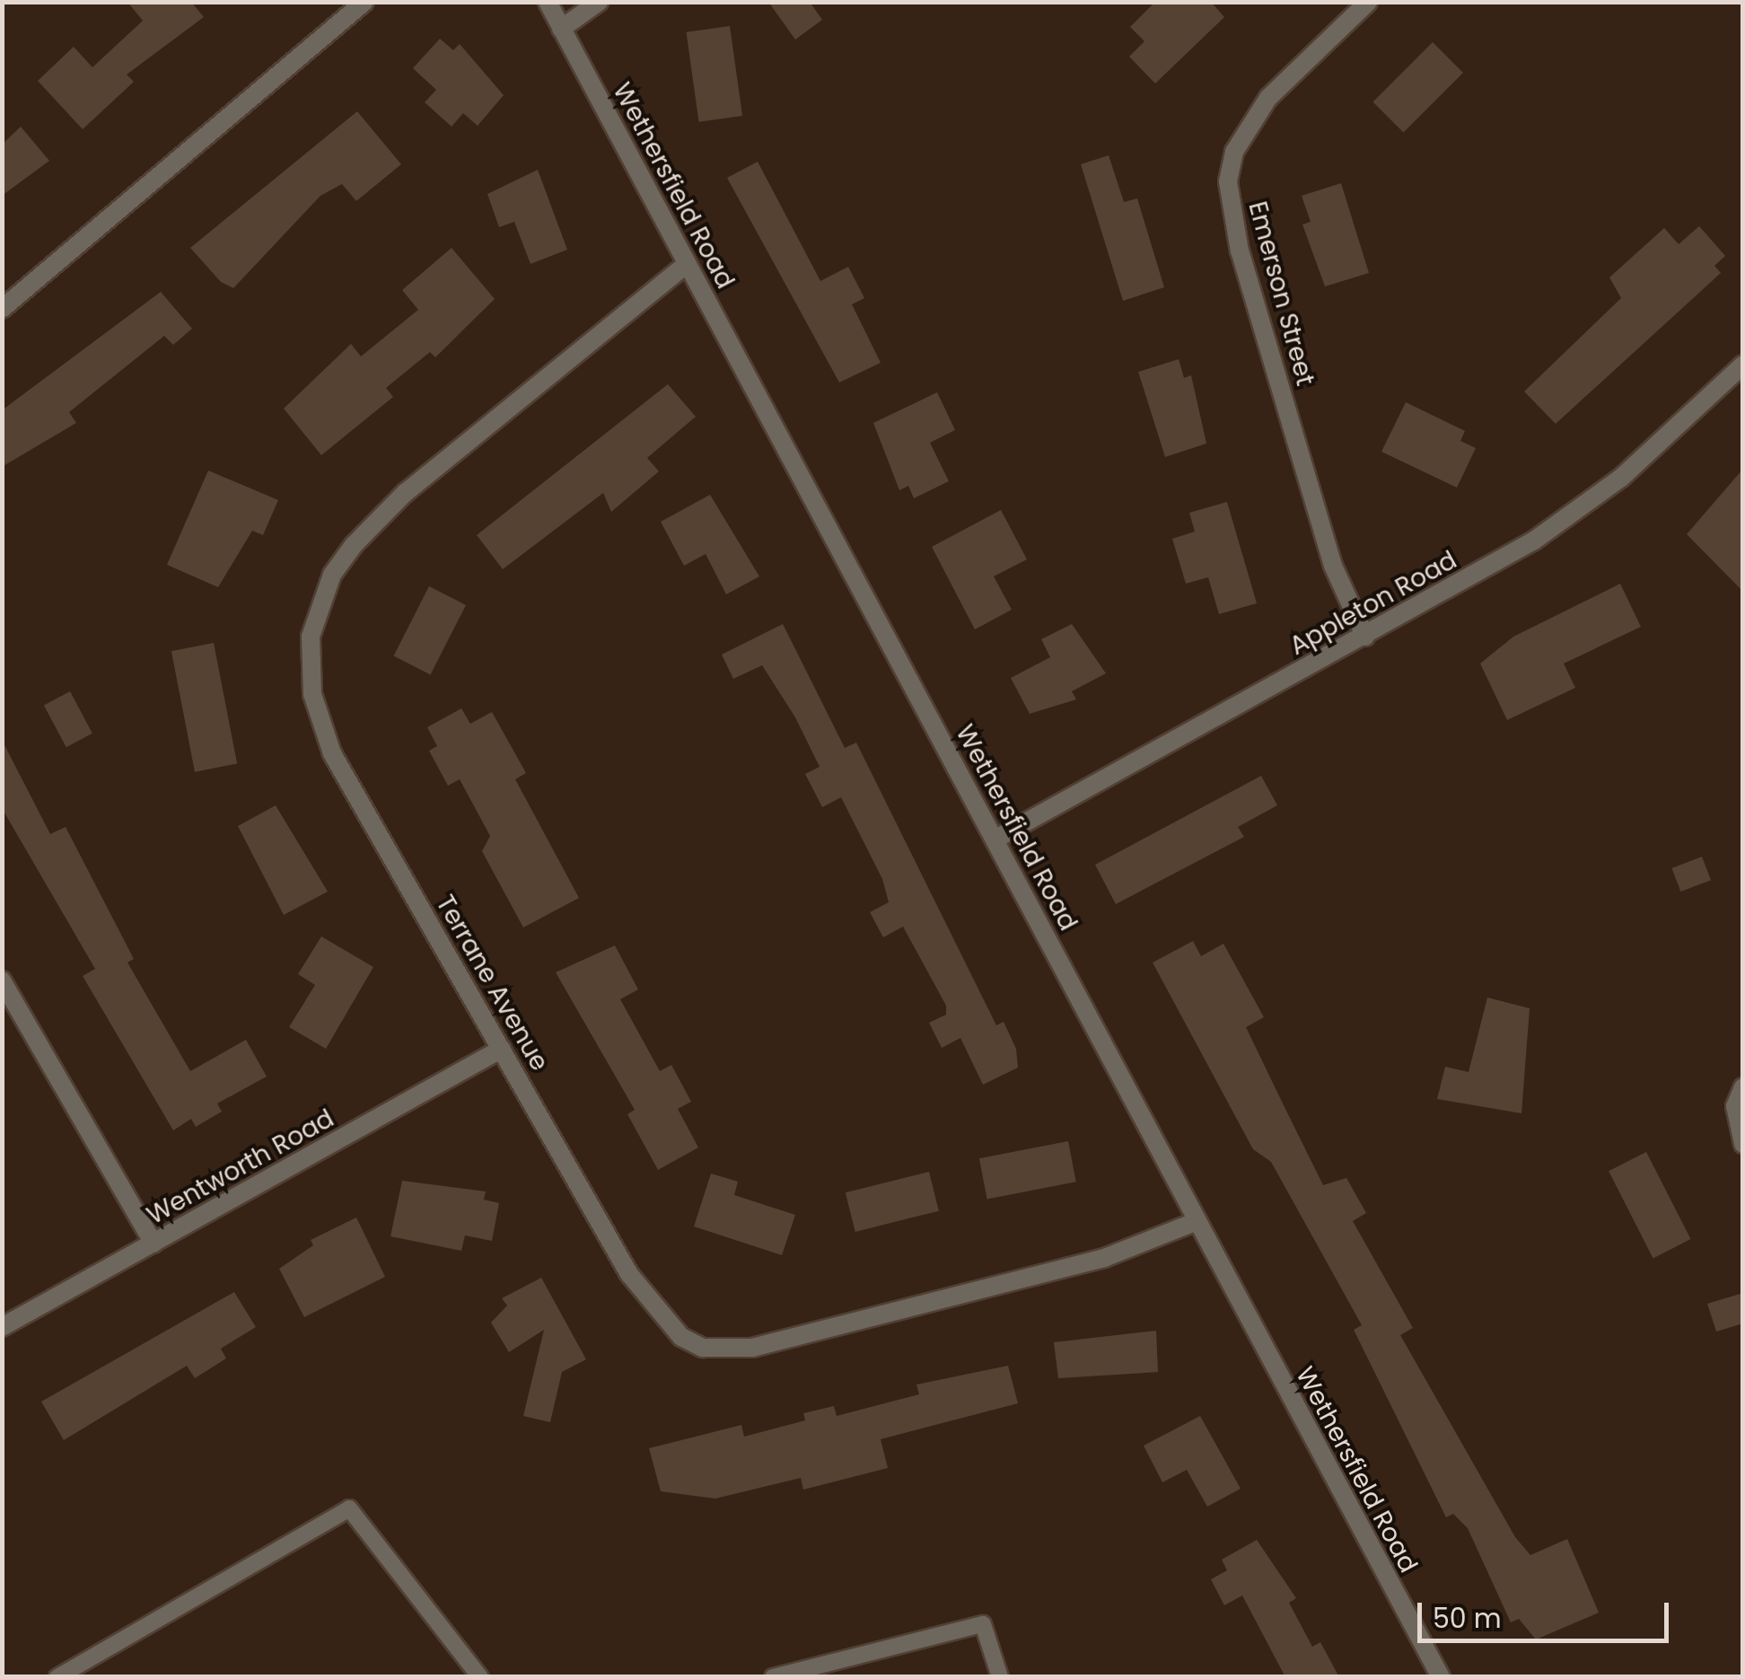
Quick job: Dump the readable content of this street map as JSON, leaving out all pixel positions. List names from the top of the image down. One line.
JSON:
{"streets":{"street":["Wethersfield Road","Emerson Street","Appleton Road","Terrane Avenue","Wentworth Road"]},"crossings":[["Wethersfield Road","Appleton Road"],["Wethersfield Road","Terrane Avenue"],["Emerson Street","Appleton Road"],["Terrane Avenue","Wentworth Road"]],"scale_bar":"50 m"}
